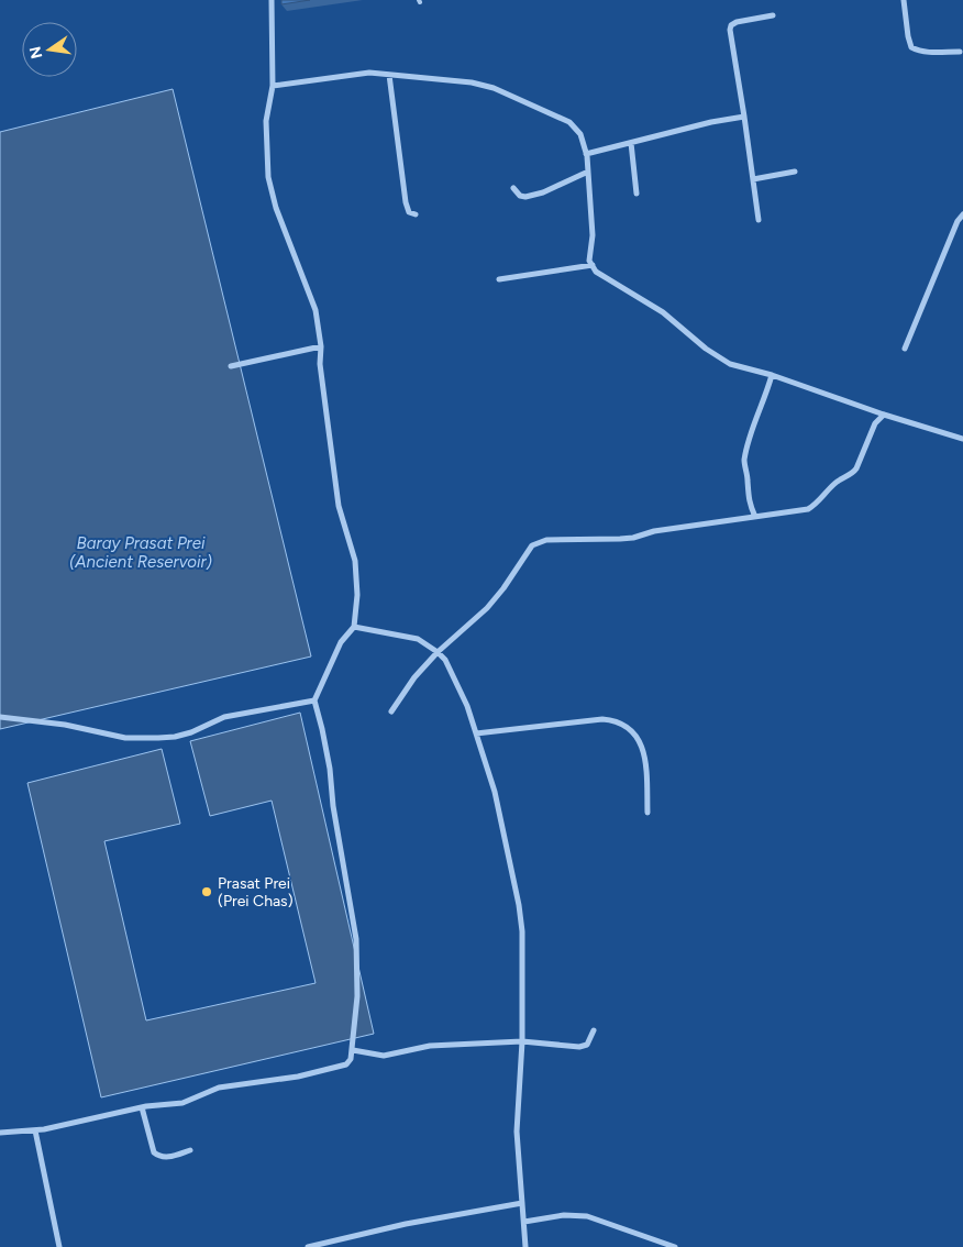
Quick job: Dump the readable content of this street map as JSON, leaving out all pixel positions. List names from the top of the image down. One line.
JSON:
{"water":["Baray Prasat Prei (Ancient Reservoir)"],"places":["Prasat Prei (Prei Chas)"],"north":"left"}
